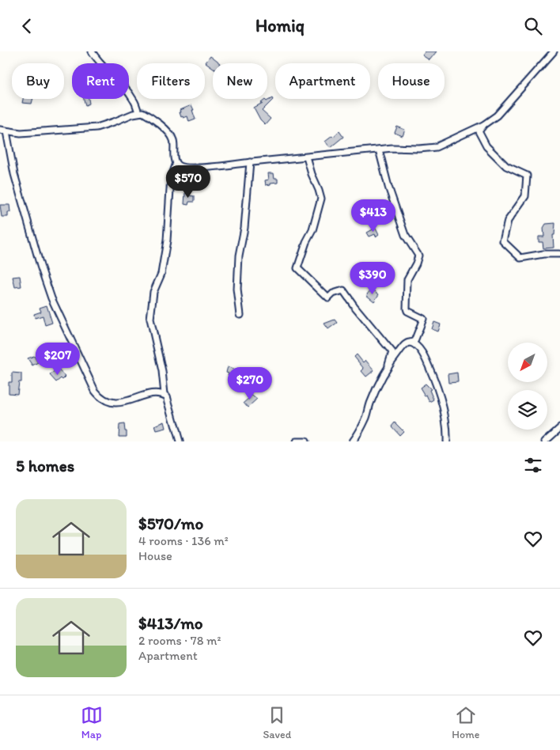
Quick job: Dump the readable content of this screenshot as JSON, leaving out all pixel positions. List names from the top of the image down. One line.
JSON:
{"north":"bottom left","page":{"header":"Homiq","chip":["Buy","Rent","Filters","New","Apartment","House"],"price":["$570","$413","$390","$207","$270"],"heading":"5 homes","list":[{"name":"$570/mo","note":"4 rooms · 136 m² · House"},{"name":"$413/mo","note":"2 rooms · 78 m² · Apartment"}],"tabs":["Map","Saved","Home"]}}
